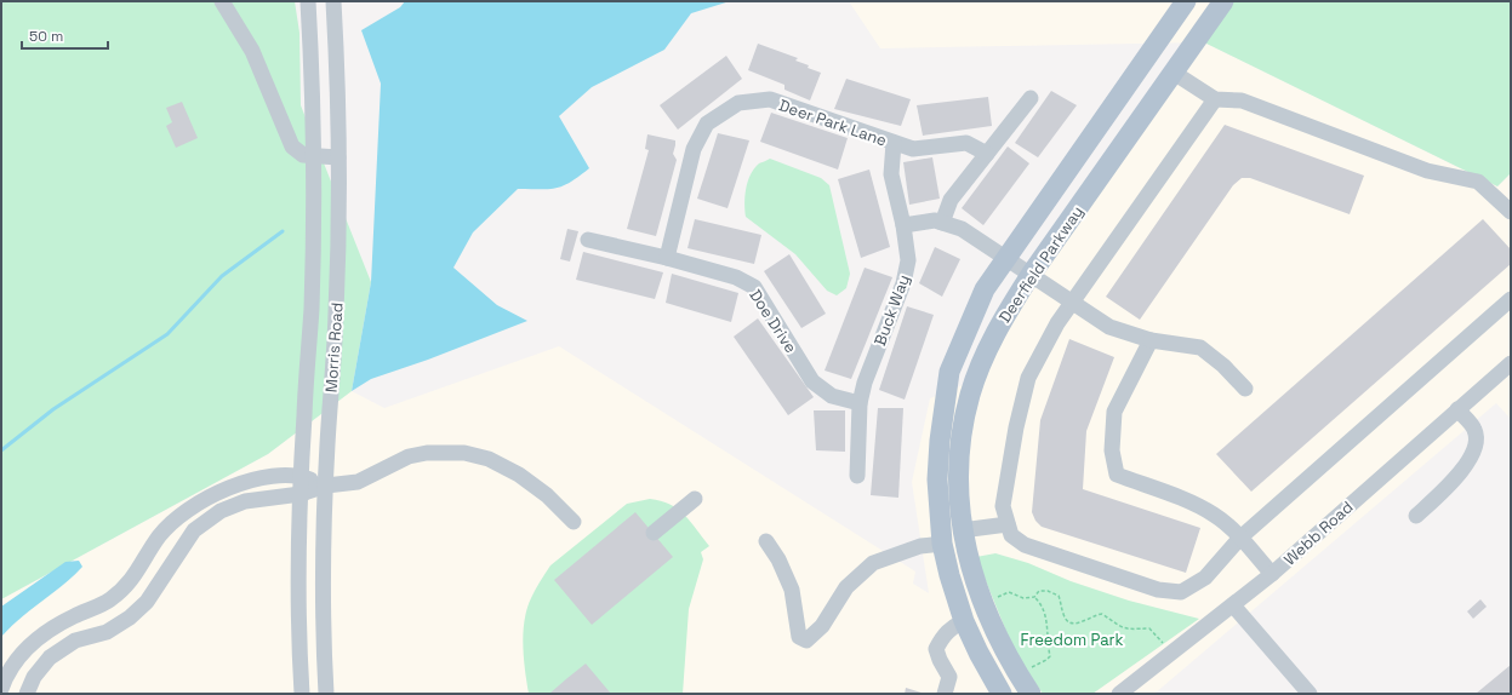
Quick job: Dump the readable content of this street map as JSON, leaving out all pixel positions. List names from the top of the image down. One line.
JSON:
{"streets":{"main road":["Deerfield Parkway"],"street":["Deer Park Lane","Buck Way","Doe Drive","Morris Road","Webb Road"]},"crossings":[["Deer Park Lane","Buck Way"],["Deer Park Lane","Doe Drive"],["Buck Way","Doe Drive"]],"parks":["Freedom Park"],"scale_bar":"50 m"}
